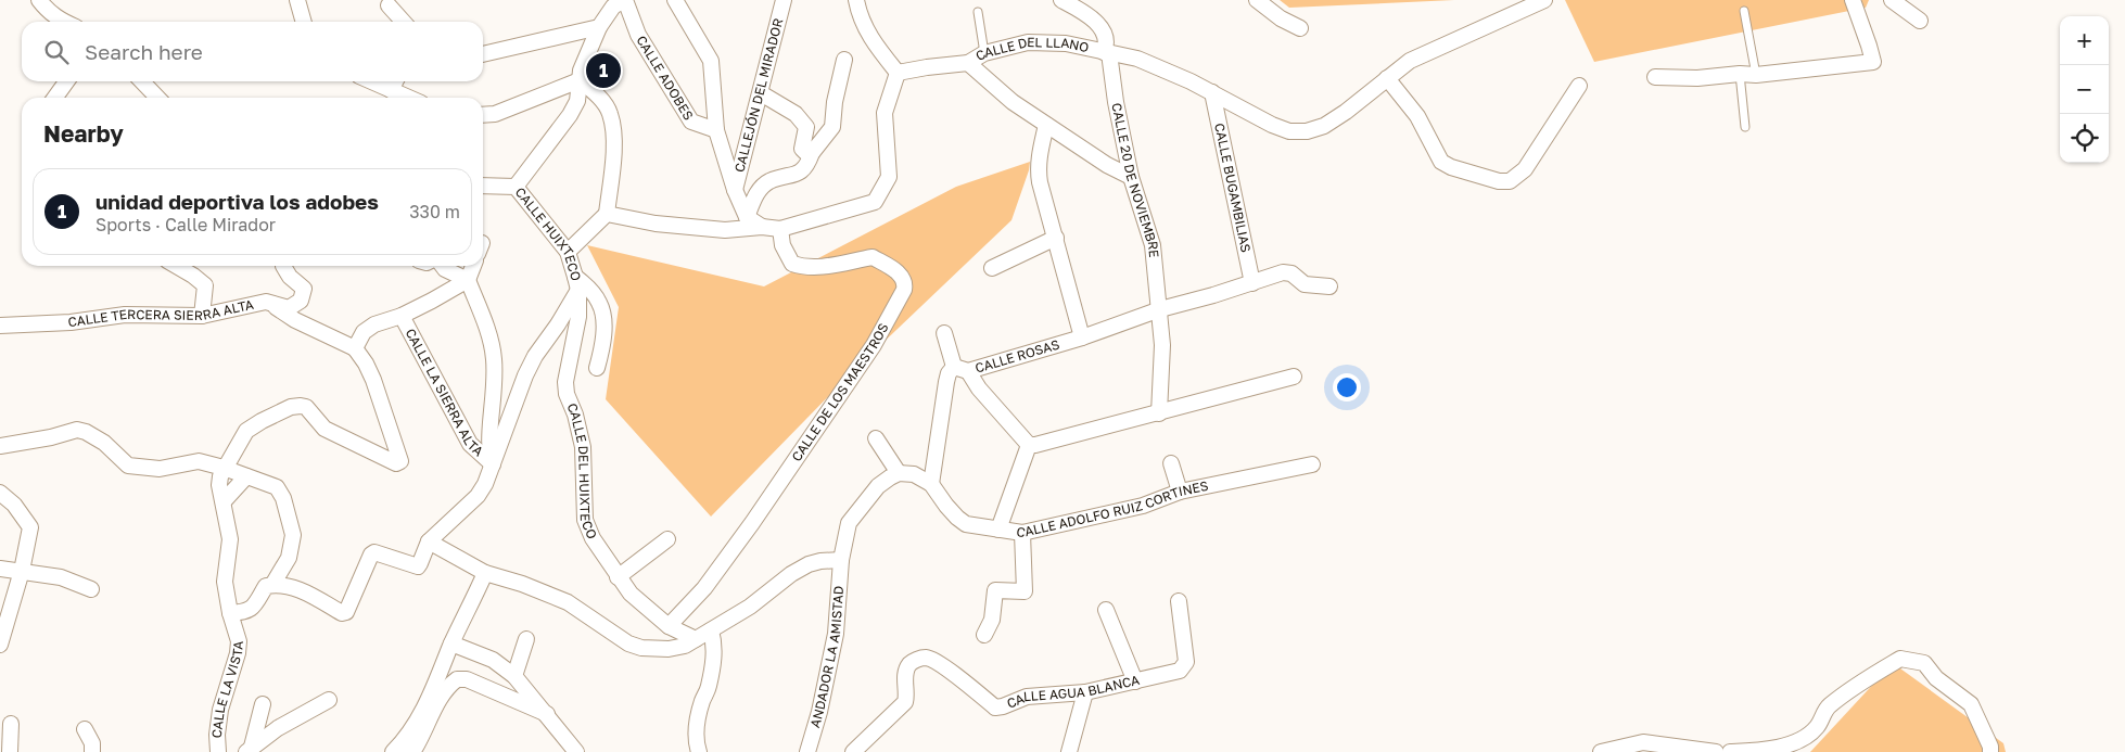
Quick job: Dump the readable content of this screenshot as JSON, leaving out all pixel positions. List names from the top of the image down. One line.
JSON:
{"streets":{"street":["CALLE DEL LLANO","CALLE ADOBES","CALLEJÓN DEL MIRADOR","CALLE 20 DE NOVIEMBRE","CALLE BUGAMBILIAS","CALLE HUIXTECO","CALLE TERCERA SIERRA ALTA","CALLE ROSAS","CALLE LA SIERRA ALTA","CALLE DE LOS MAESTROS","CALLE DEL HUIXTECO","CALLE ADOLFO RUIZ CORTINES","ANDADOR LA AMISTAD","CALLE LA VISTA","CALLE AGUA BLANCA"]},"crossings":[["CALLE DEL LLANO","CALLE 20 DE NOVIEMBRE"],["CALLE DEL LLANO","CALLE BUGAMBILIAS"],["CALLE 20 DE NOVIEMBRE","CALLE ROSAS"],["CALLE BUGAMBILIAS","CALLE ROSAS"],["CALLE HUIXTECO","CALLE DEL HUIXTECO"],["CALLE DE LOS MAESTROS","CALLE DEL HUIXTECO"]],"page":{"map_buttons":["+","−"],"search":"Search here","pins":"1","heading":"Nearby","list":[{"mark":"1","name":"unidad deportiva los adobes","note":"Sports · Calle Mirador","value":"330 m"}]}}
